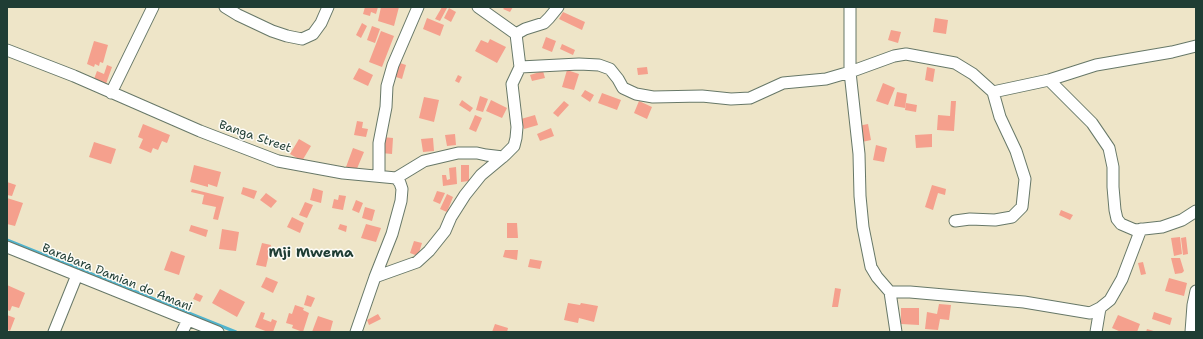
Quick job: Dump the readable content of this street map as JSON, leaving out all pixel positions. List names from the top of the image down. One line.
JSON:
{"streets":{"street":["Banga Street","Barabara Damian do Amani"]},"districts":["Mji Mwema"]}
